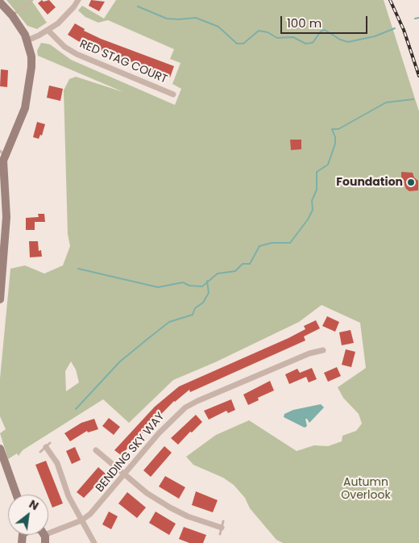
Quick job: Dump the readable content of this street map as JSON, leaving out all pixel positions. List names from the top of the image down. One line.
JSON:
{"streets":{"street":["RED STAG COURT","BENDING SKY WAY"]},"parks":["Autumn Overlook"],"places":["Foundation"],"scale_bar":"100 m","north":"top right"}
